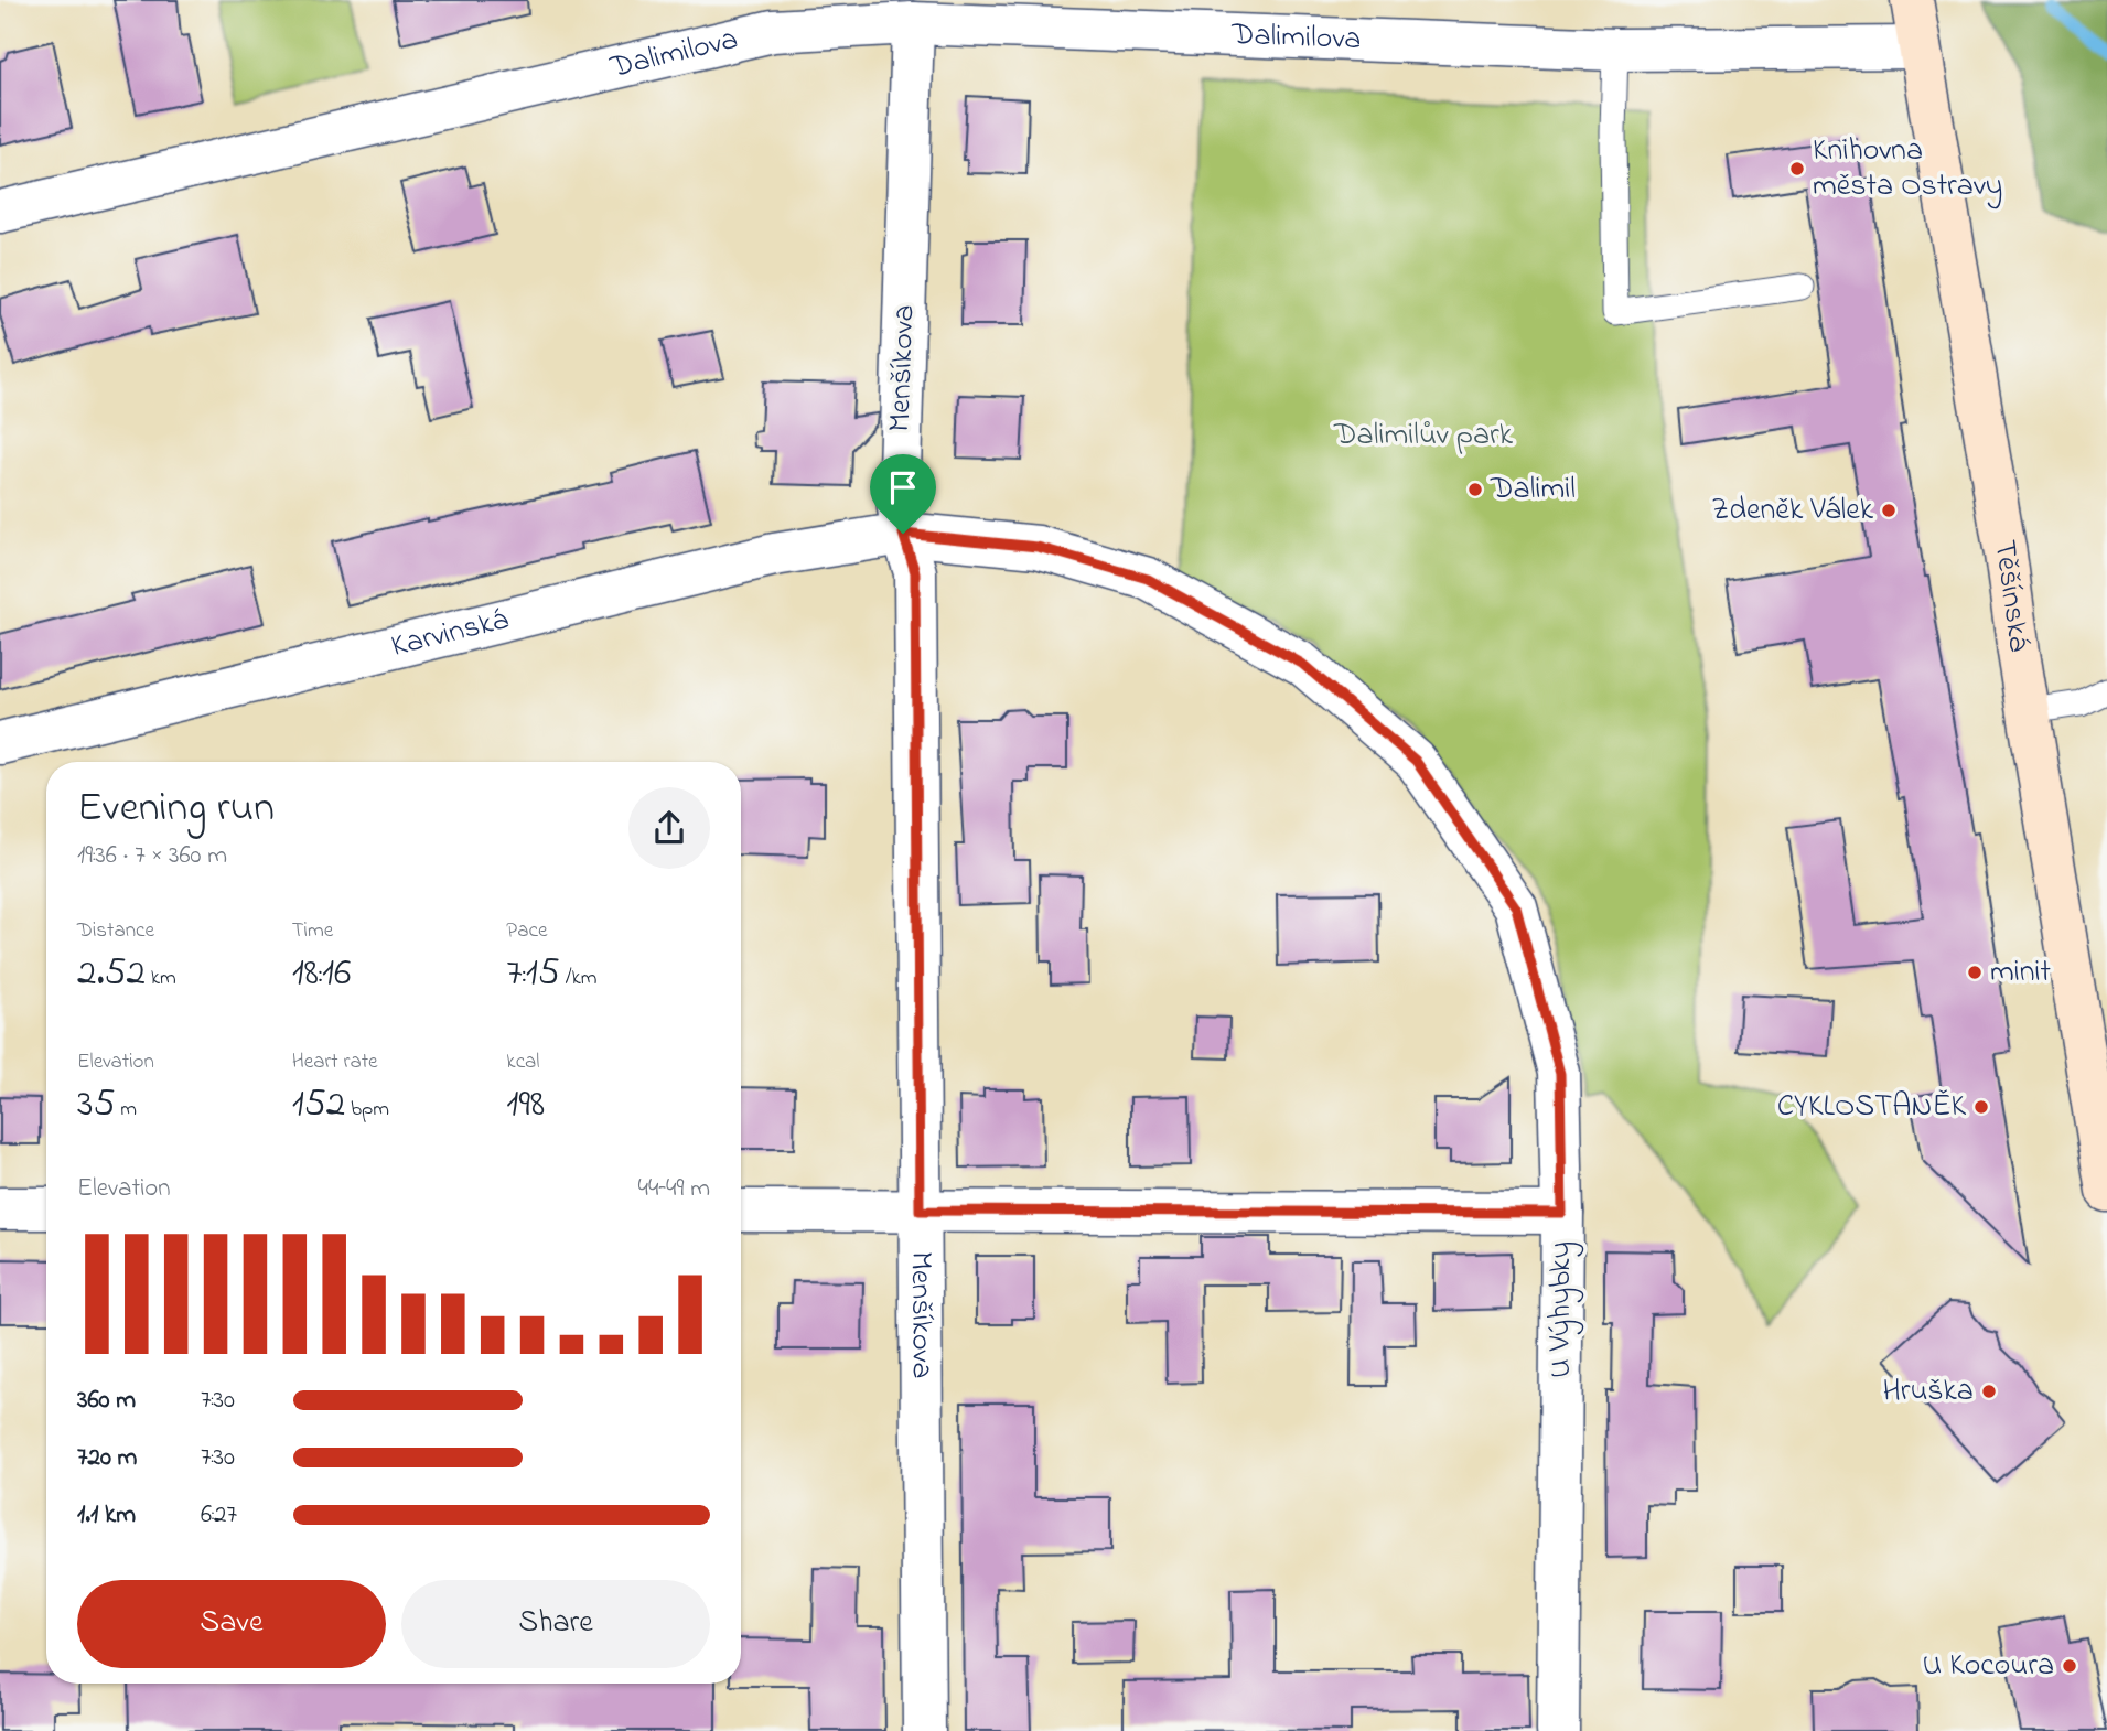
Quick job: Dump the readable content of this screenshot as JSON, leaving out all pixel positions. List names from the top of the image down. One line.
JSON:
{"streets":{"main road":["Těšínská"],"street":["Dalimilova","Menšíkova","Karvinská","U Výhybky"]},"crossings":[["Dalimilova","Menšíkova"],["Dalimilova","Těšínská"],["Menšíkova","Karvinská"],["Menšíkova","U Výhybky"],["Karvinská","U Výhybky"]],"parks":["Dalimilův park"],"places":["Knihovna města Ostravy","Dalimil","Zdeněk Válek","minit","CYKLOSTANĚK","Hruška","U Kocoura"],"page":{"heading":["Evening run","19:36 · 7 × 360 m"],"stats":[["Distance","2.52 km"],["Time","18:16"],["Pace","7:15 /km"],["Elevation","35 m"],["Heart rate","152 bpm"],["kcal","198"]],"chart":["Elevation","44–49 m"],"list":[{"name":"360 m","note":"7:30"},{"name":"720 m","note":"7:30"},{"name":"1.1 km","note":"6:27"}],"buttons":["Save","Share"]}}
